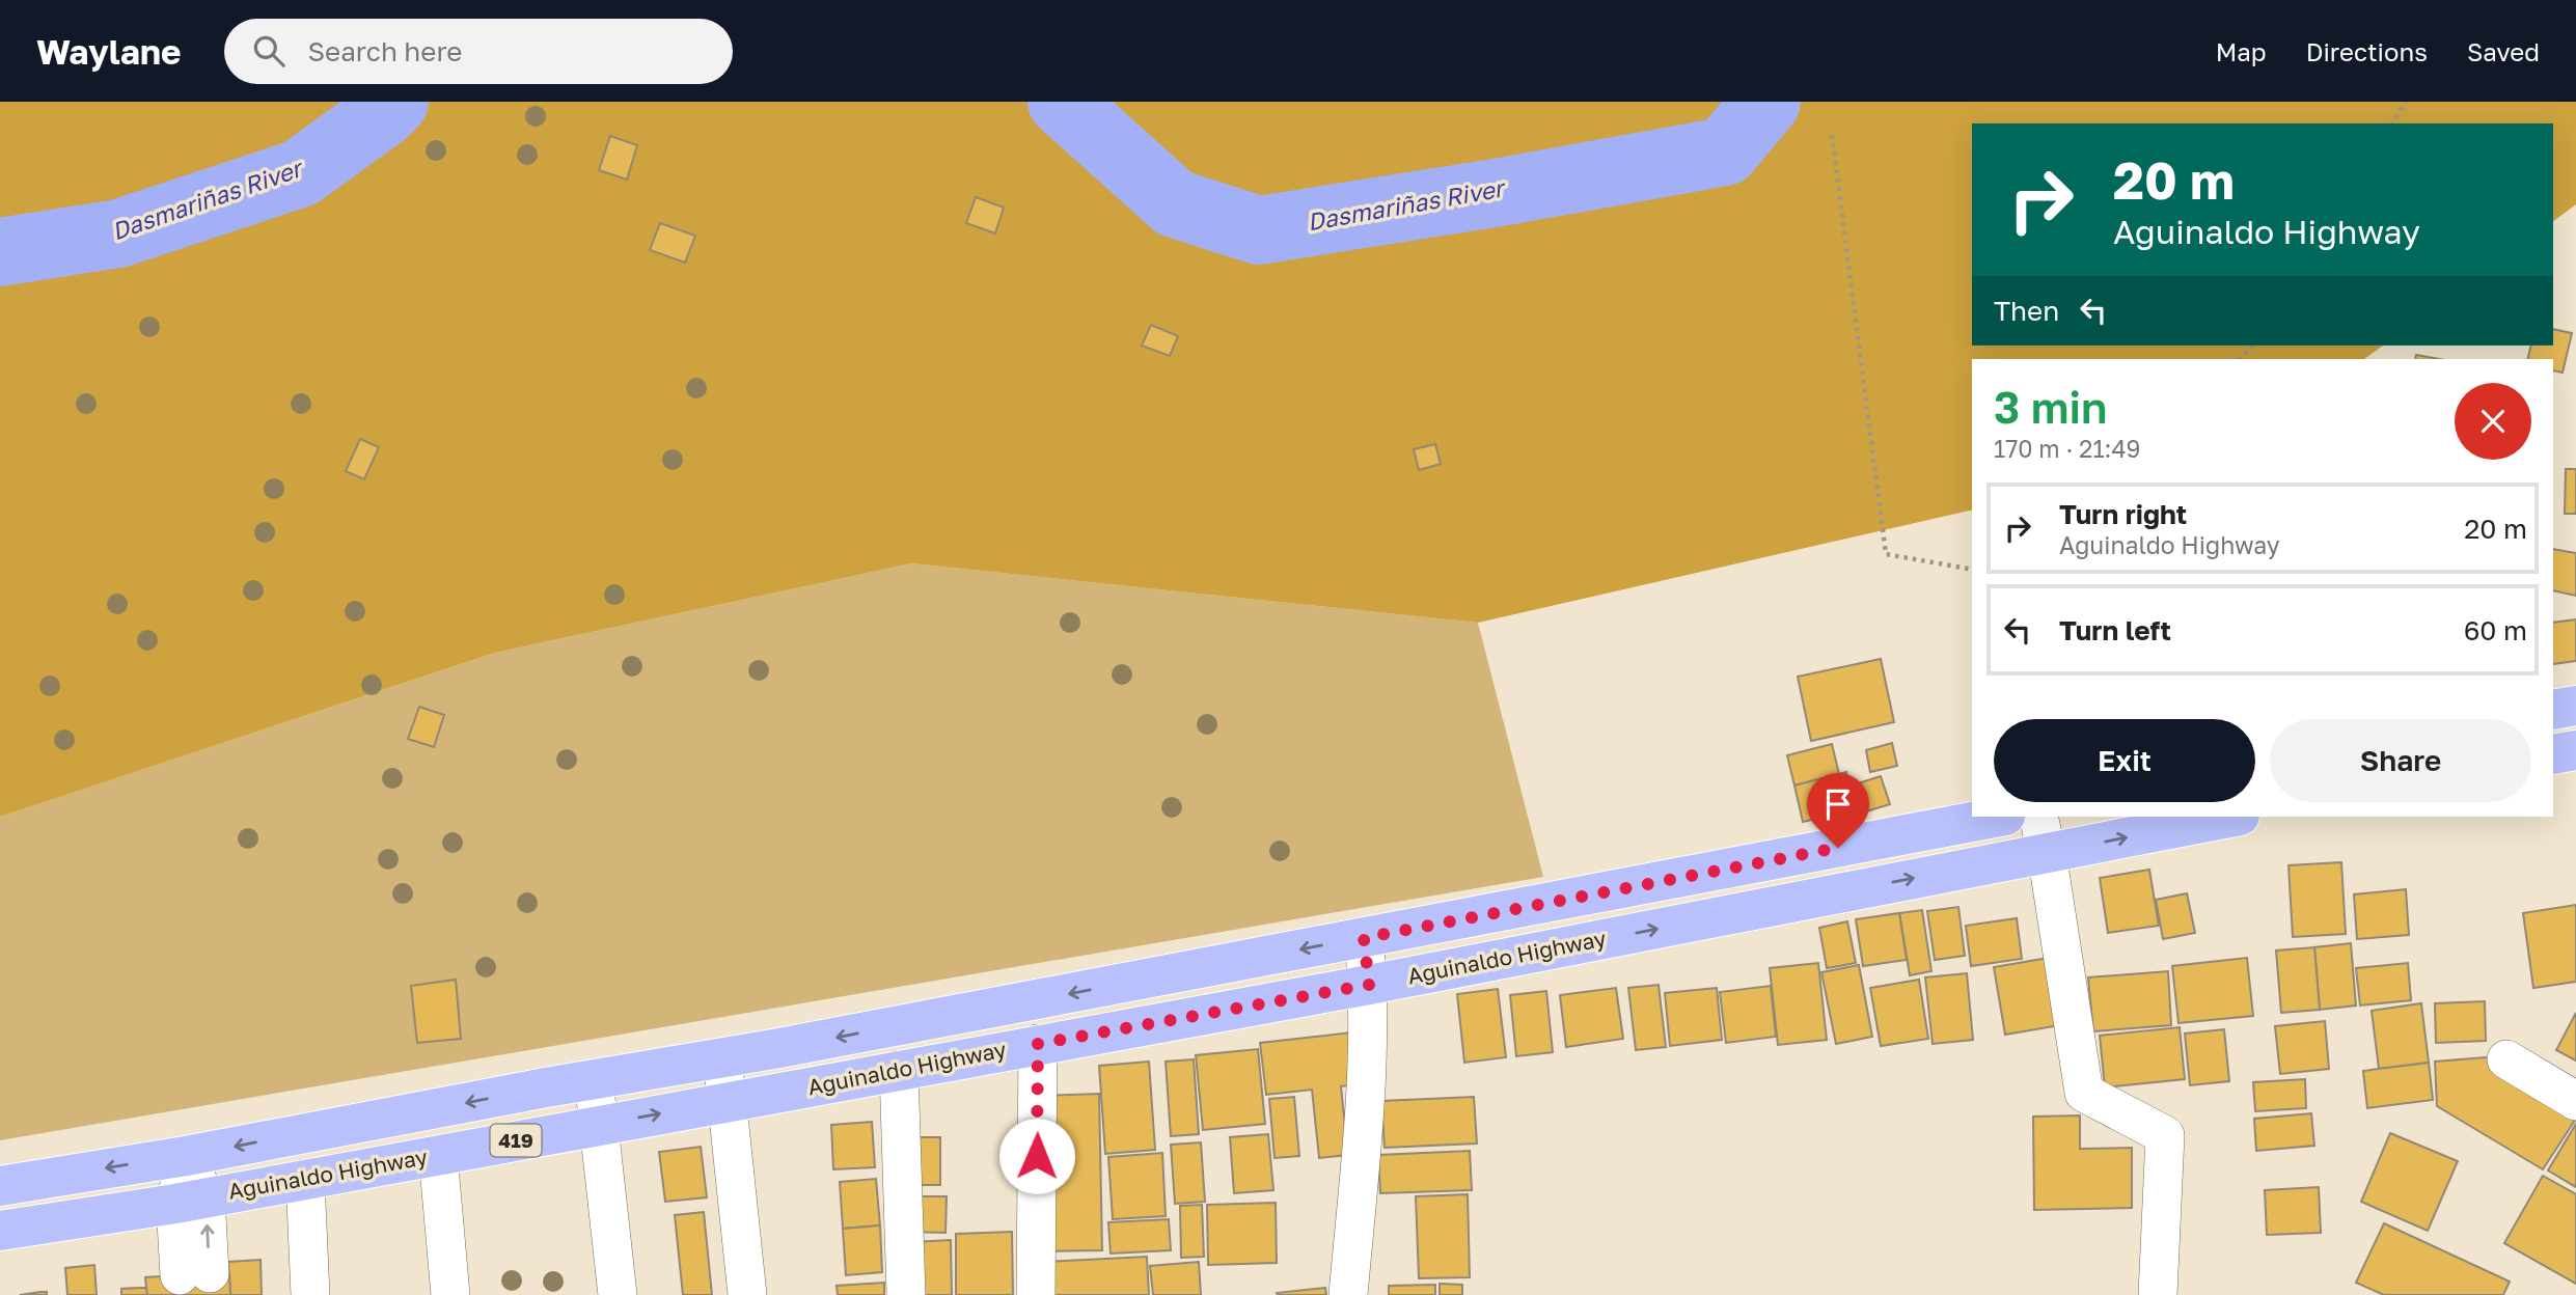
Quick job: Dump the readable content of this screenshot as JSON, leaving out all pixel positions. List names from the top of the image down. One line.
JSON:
{"streets":{"main road":["Aguinaldo Highway","419"]},"water":["Dasmariñas River"],"page":{"header":"Waylane","search":"Search here","nav":["Map","Directions","Saved"],"turn":["20 m","Aguinaldo Highway"],"then":"Then","heading":["3 min","170 m · 21:49"],"list":[{"name":"Turn right","note":"Aguinaldo Highway","value":"20 m"},{"name":"Turn left","value":"60 m"}],"buttons":["Exit","Share"]}}
